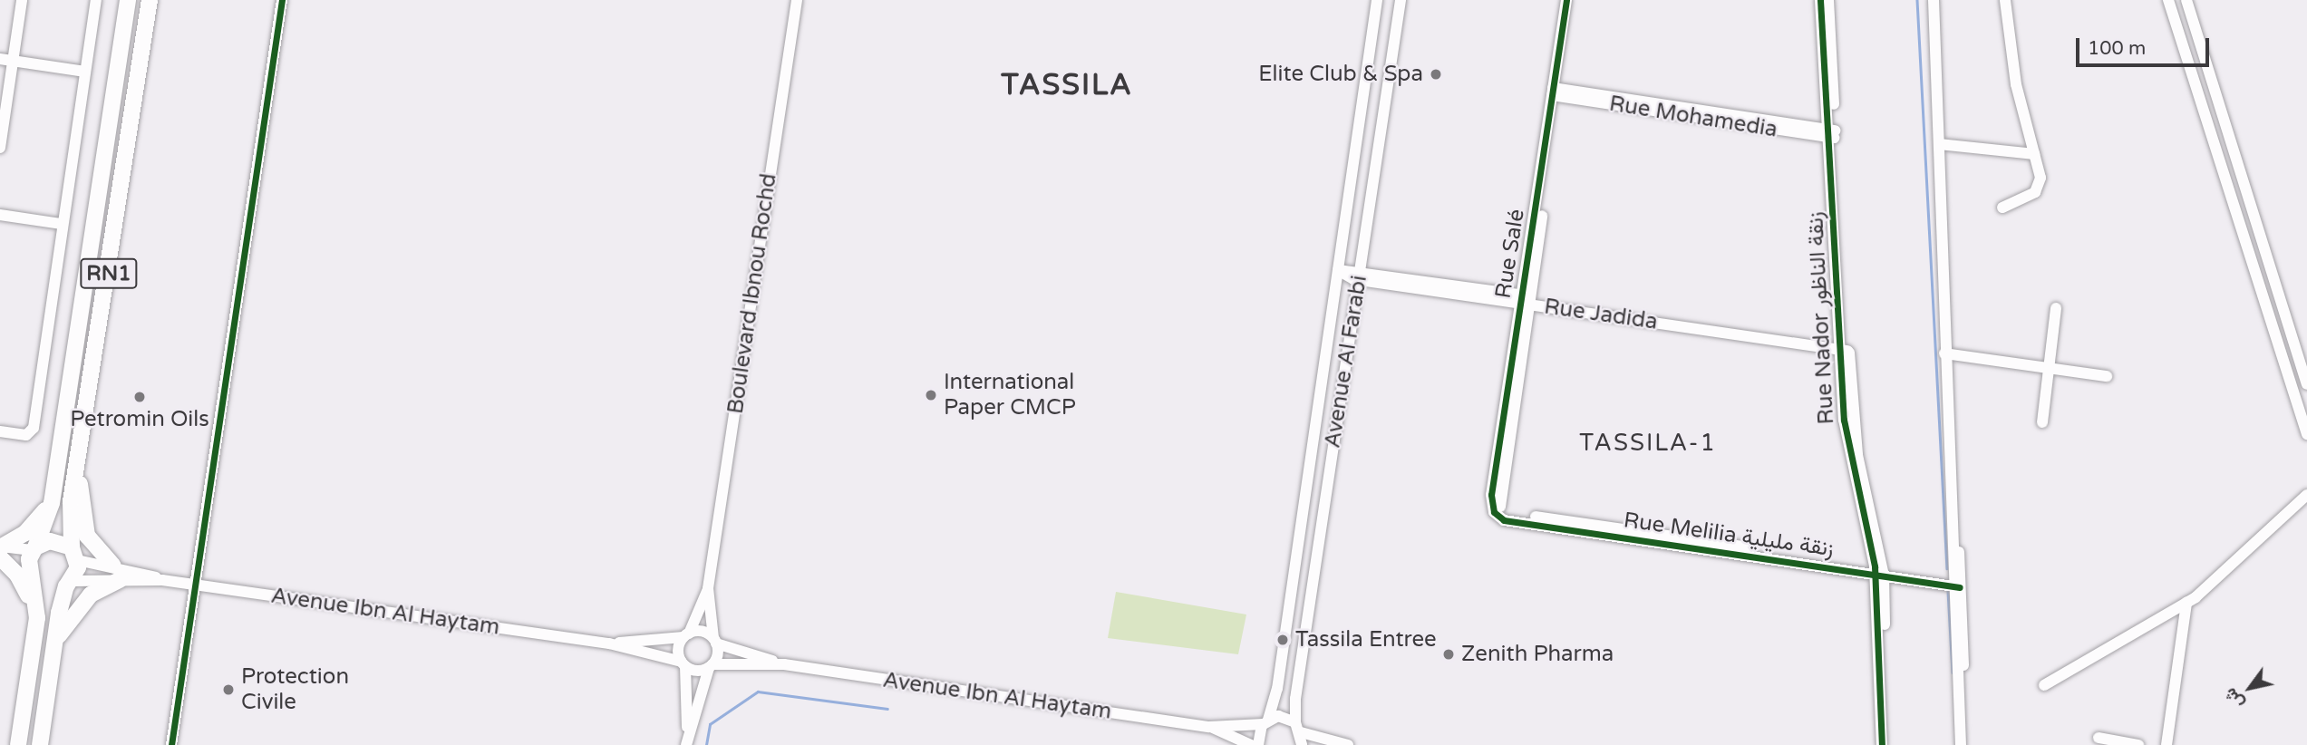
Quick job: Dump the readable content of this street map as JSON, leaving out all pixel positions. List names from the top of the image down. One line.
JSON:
{"streets":{"highway":["RN1"],"street":["Rue Mohamedia","Rue Salé","Boulevard Ibnou Rochd","Rue Jadida","Rue Nador زنقة الناظور","Avenue Al Farabi","Rue Melilia زنقة مليلية","Avenue Ibn Al Haytam"]},"crossings":[["Rue Mohamedia","Rue Salé"],["Rue Mohamedia","Rue Nador زنقة الناظور"],["Rue Salé","Rue Jadida"],["Rue Salé","Rue Melilia زنقة مليلية"],["RN1","Avenue Ibn Al Haytam"],["Boulevard Ibnou Rochd","Avenue Ibn Al Haytam"],["Rue Jadida","Rue Nador زنقة الناظور"],["Rue Jadida","Avenue Al Farabi"],["Rue Nador زنقة الناظور","Rue Melilia زنقة مليلية"],["Avenue Al Farabi","Avenue Ibn Al Haytam"]],"districts":["TASSILA","TASSILA-1"],"places":["Elite Club & Spa","International Paper CMCP","Petromin Oils","Tassila Entree","Zenith Pharma","Protection Civile"],"scale_bar":"100 m","north":"bottom left"}
